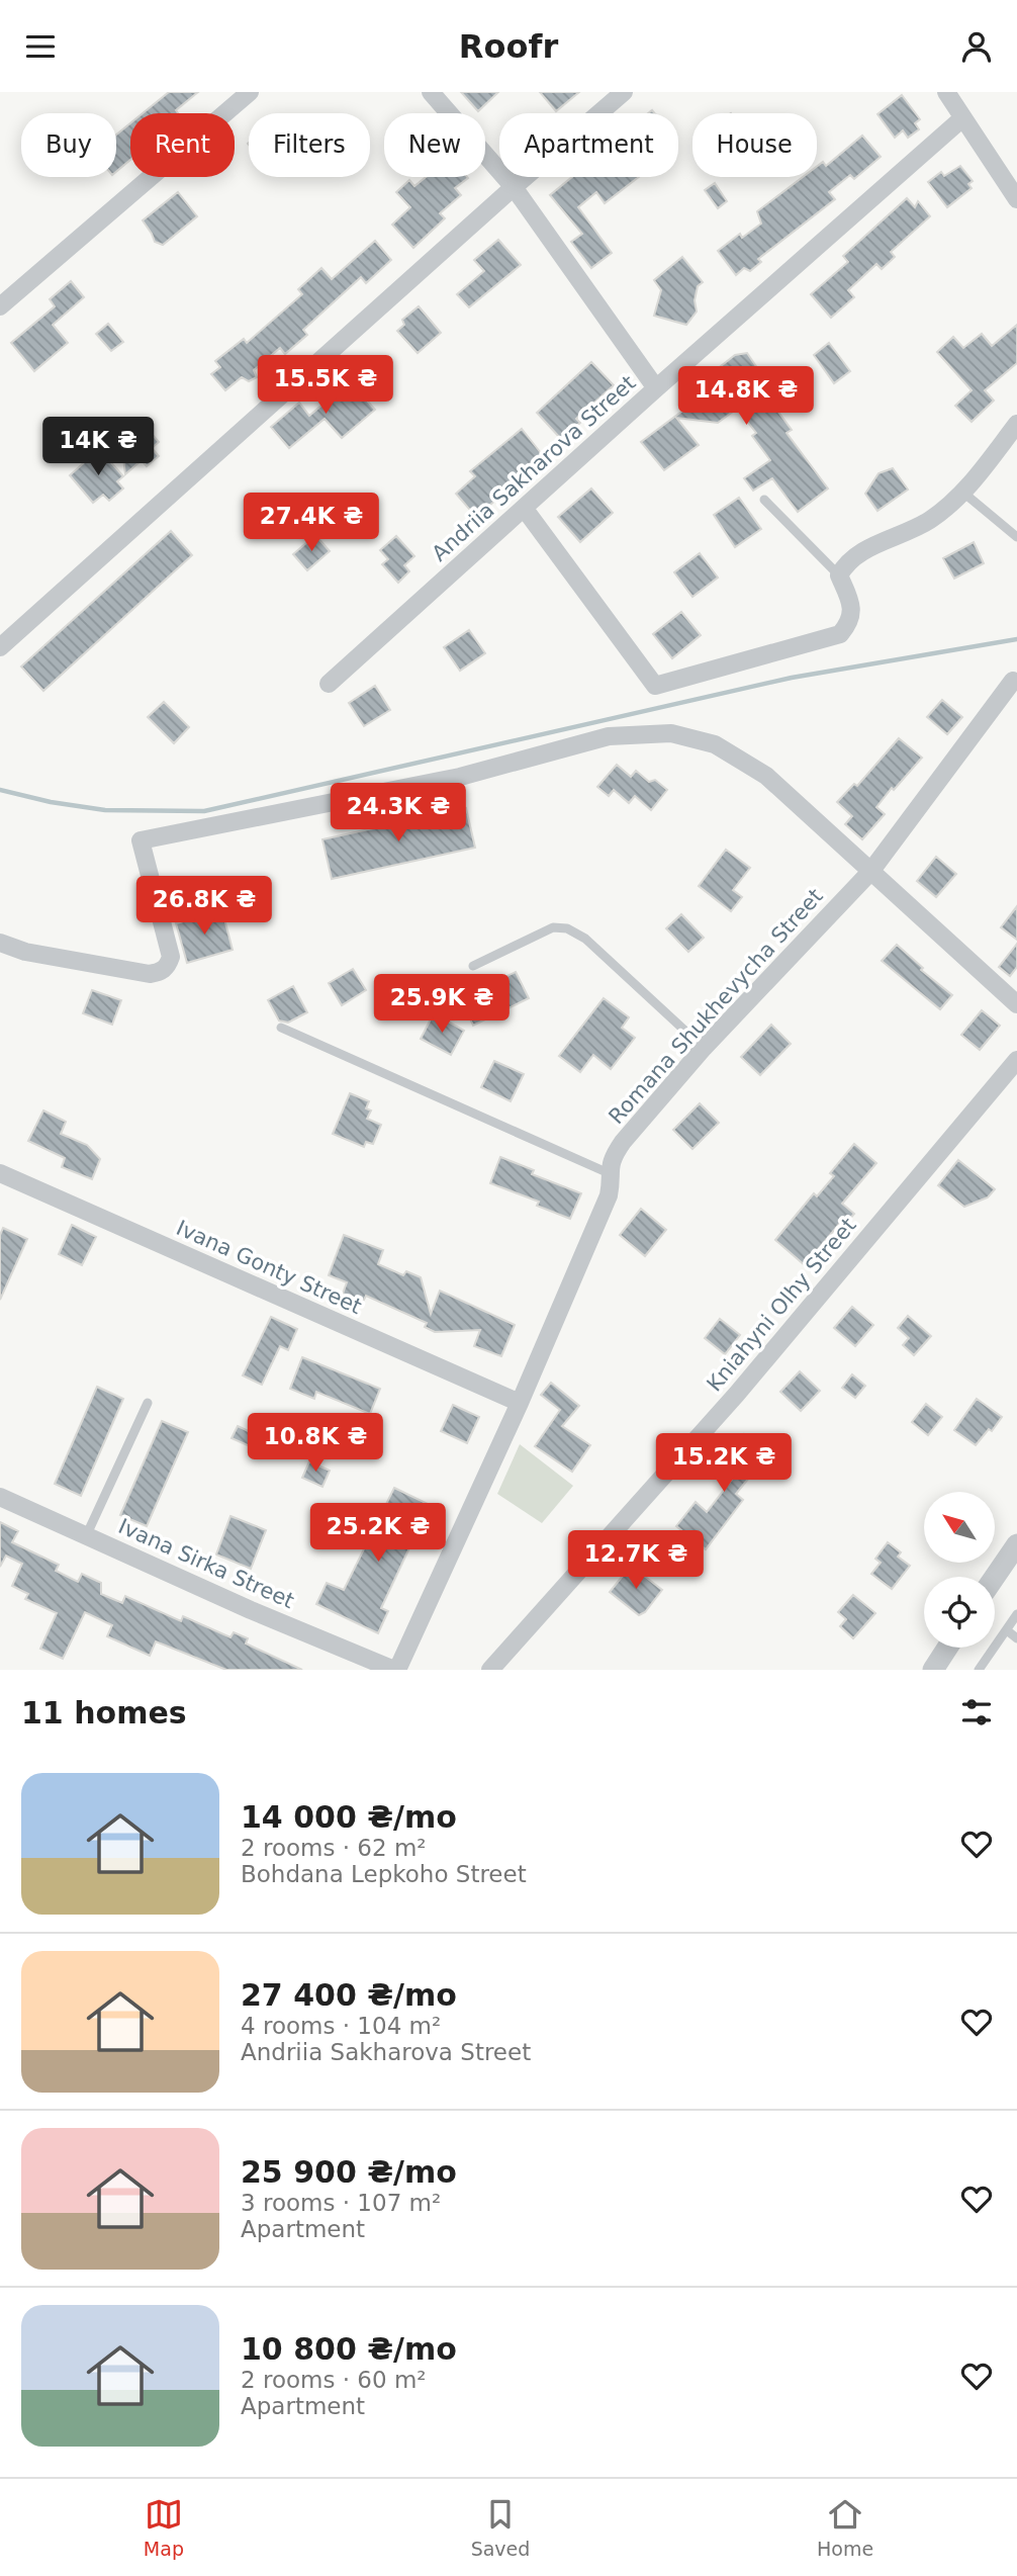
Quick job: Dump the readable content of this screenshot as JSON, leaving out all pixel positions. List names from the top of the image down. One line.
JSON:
{"streets":{"street":["Andriia Sakharova Street","Romana Shukhevycha Street","Ivana Gonty Street","Kniahyni Olhy Street","Ivana Sirka Street"]},"crossings":[["Romana Shukhevycha Street","Ivana Gonty Street"],["Romana Shukhevycha Street","Ivana Sirka Street"]],"north":"top left","page":{"header":"Roofr","chip":["Buy","Rent","Filters","New","Apartment","House"],"price":["15.5K ₴","14.8K ₴","14K ₴","27.4K ₴","24.3K ₴","26.8K ₴","25.9K ₴","10.8K ₴","15.2K ₴","25.2K ₴","12.7K ₴"],"heading":"11 homes","list":[{"name":"14 000 ₴/mo","note":"2 rooms · 62 m² · Bohdana Lepkoho Street"},{"name":"27 400 ₴/mo","note":"4 rooms · 104 m² · Andriia Sakharova Street"},{"name":"25 900 ₴/mo","note":"3 rooms · 107 m² · Apartment"},{"name":"10 800 ₴/mo","note":"2 rooms · 60 m² · Apartment"}],"tabs":["Map","Saved","Home"]}}
